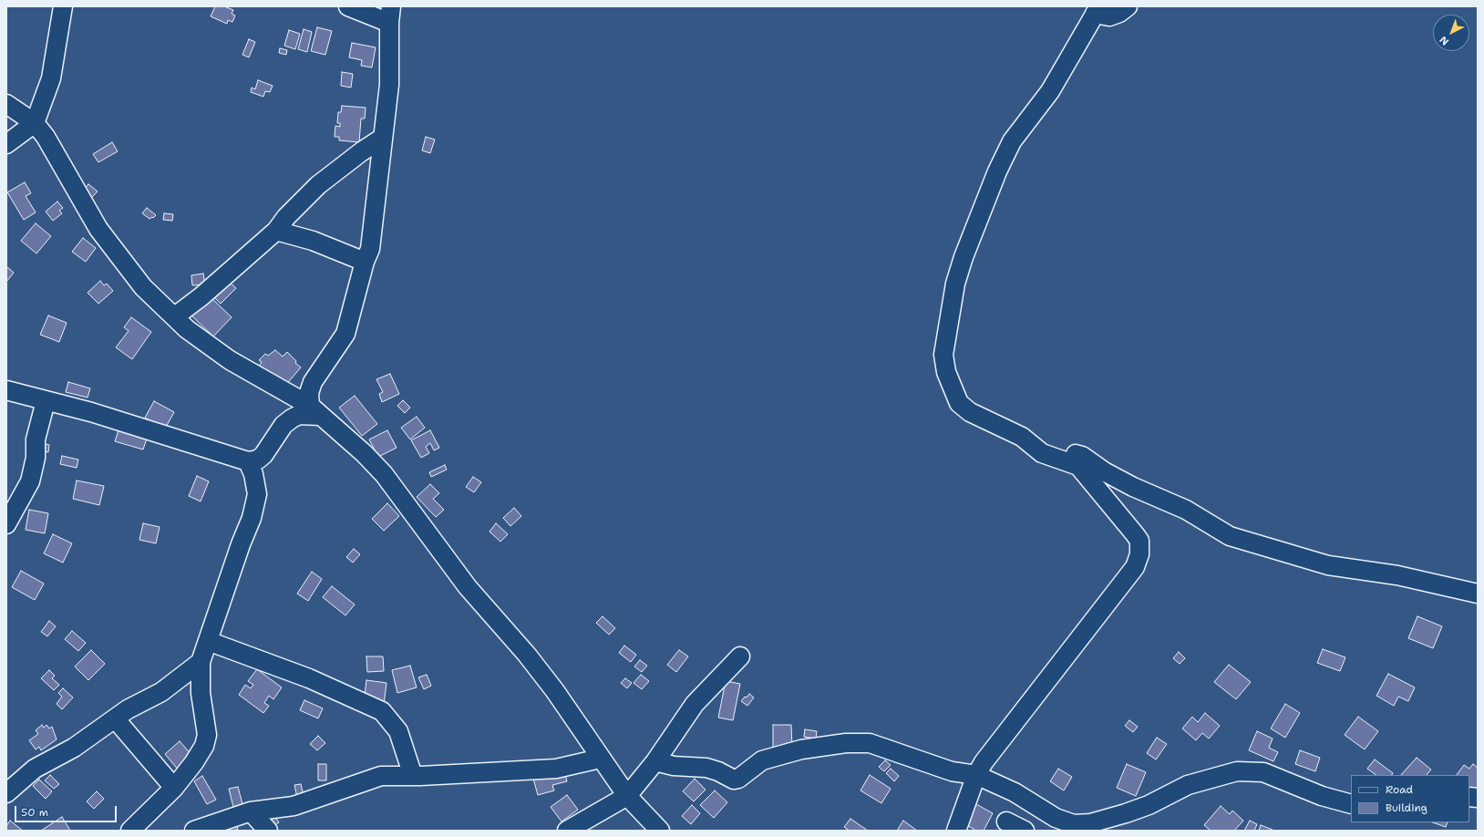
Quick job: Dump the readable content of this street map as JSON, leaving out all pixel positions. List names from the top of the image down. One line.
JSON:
{"legend":["Road","Building"],"scale_bar":"50 m","north":"bottom left"}
